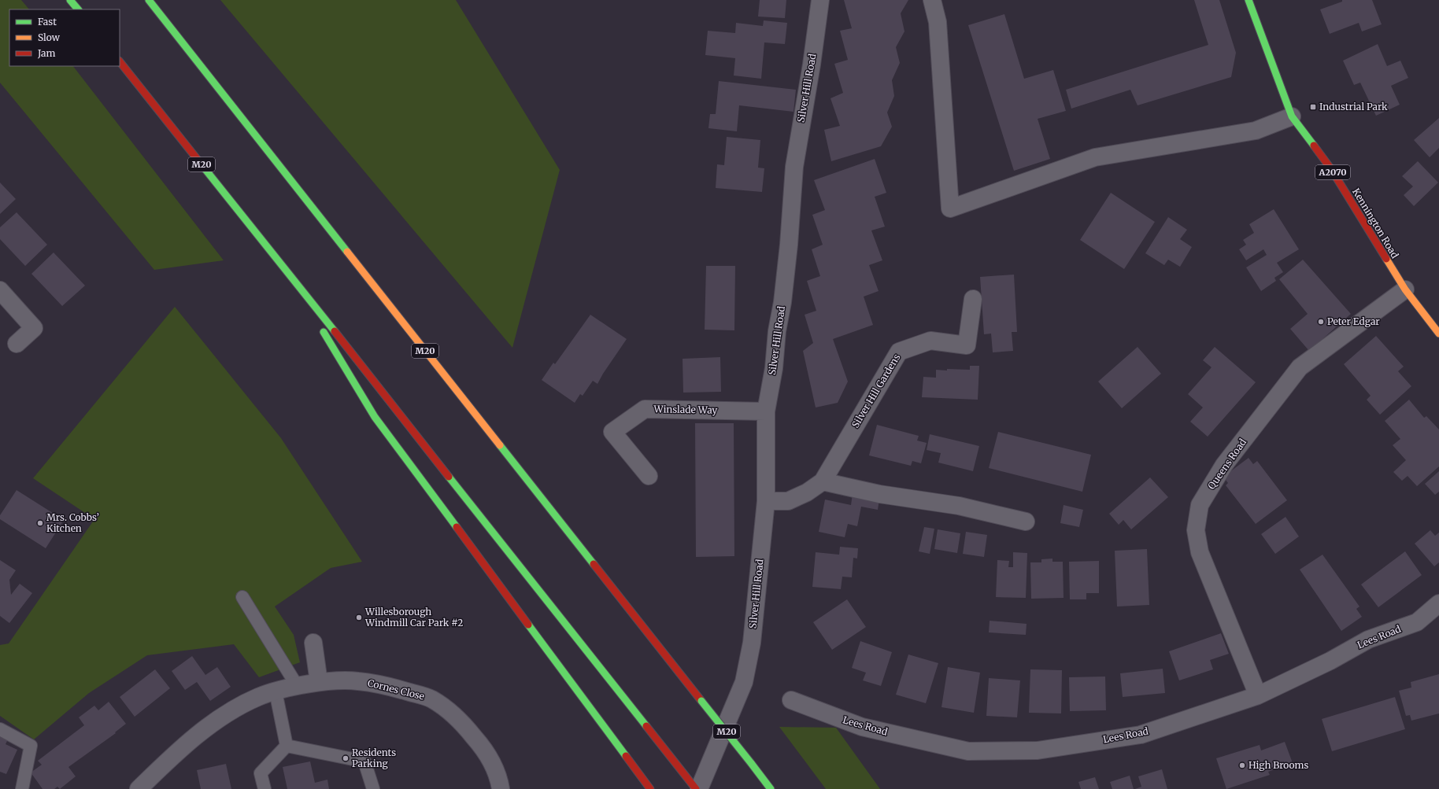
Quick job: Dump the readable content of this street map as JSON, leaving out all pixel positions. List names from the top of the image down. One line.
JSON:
{"streets":{"main road":["M20","A2070","Kennington Road"],"street":["Silver Hill Road","Silver Hill Gardens","Winslade Way","Queens Road","Lees Road","Cornes Close"]},"crossings":[["Silver Hill Road","Silver Hill Gardens"],["Silver Hill Road","Winslade Way"],["Kennington Road","Queens Road"],["Queens Road","Lees Road"]],"places":{"transit":["Industrial Park"],"other":["Peter Edgar","Mrs. Cobbs’ Kitchen","Willesborough Windmill Car Park #2","Residents Parking","High Brooms"]},"legend":["Fast","Slow","Jam"]}
